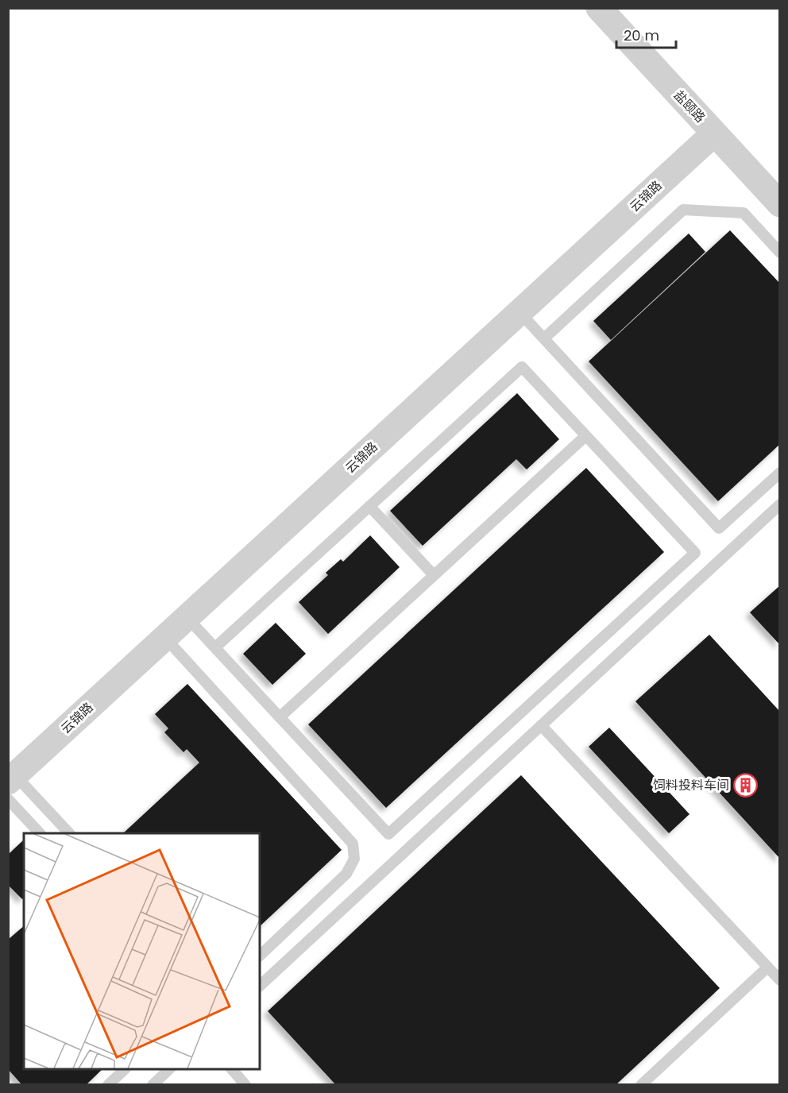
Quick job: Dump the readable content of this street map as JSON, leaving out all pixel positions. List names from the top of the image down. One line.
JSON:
{"streets":{"street":["盐颐路","云锦路"]},"crossings":[["盐颐路","云锦路"]],"places":{"building":["饲料投料车间"]},"scale_bar":"20 m"}
